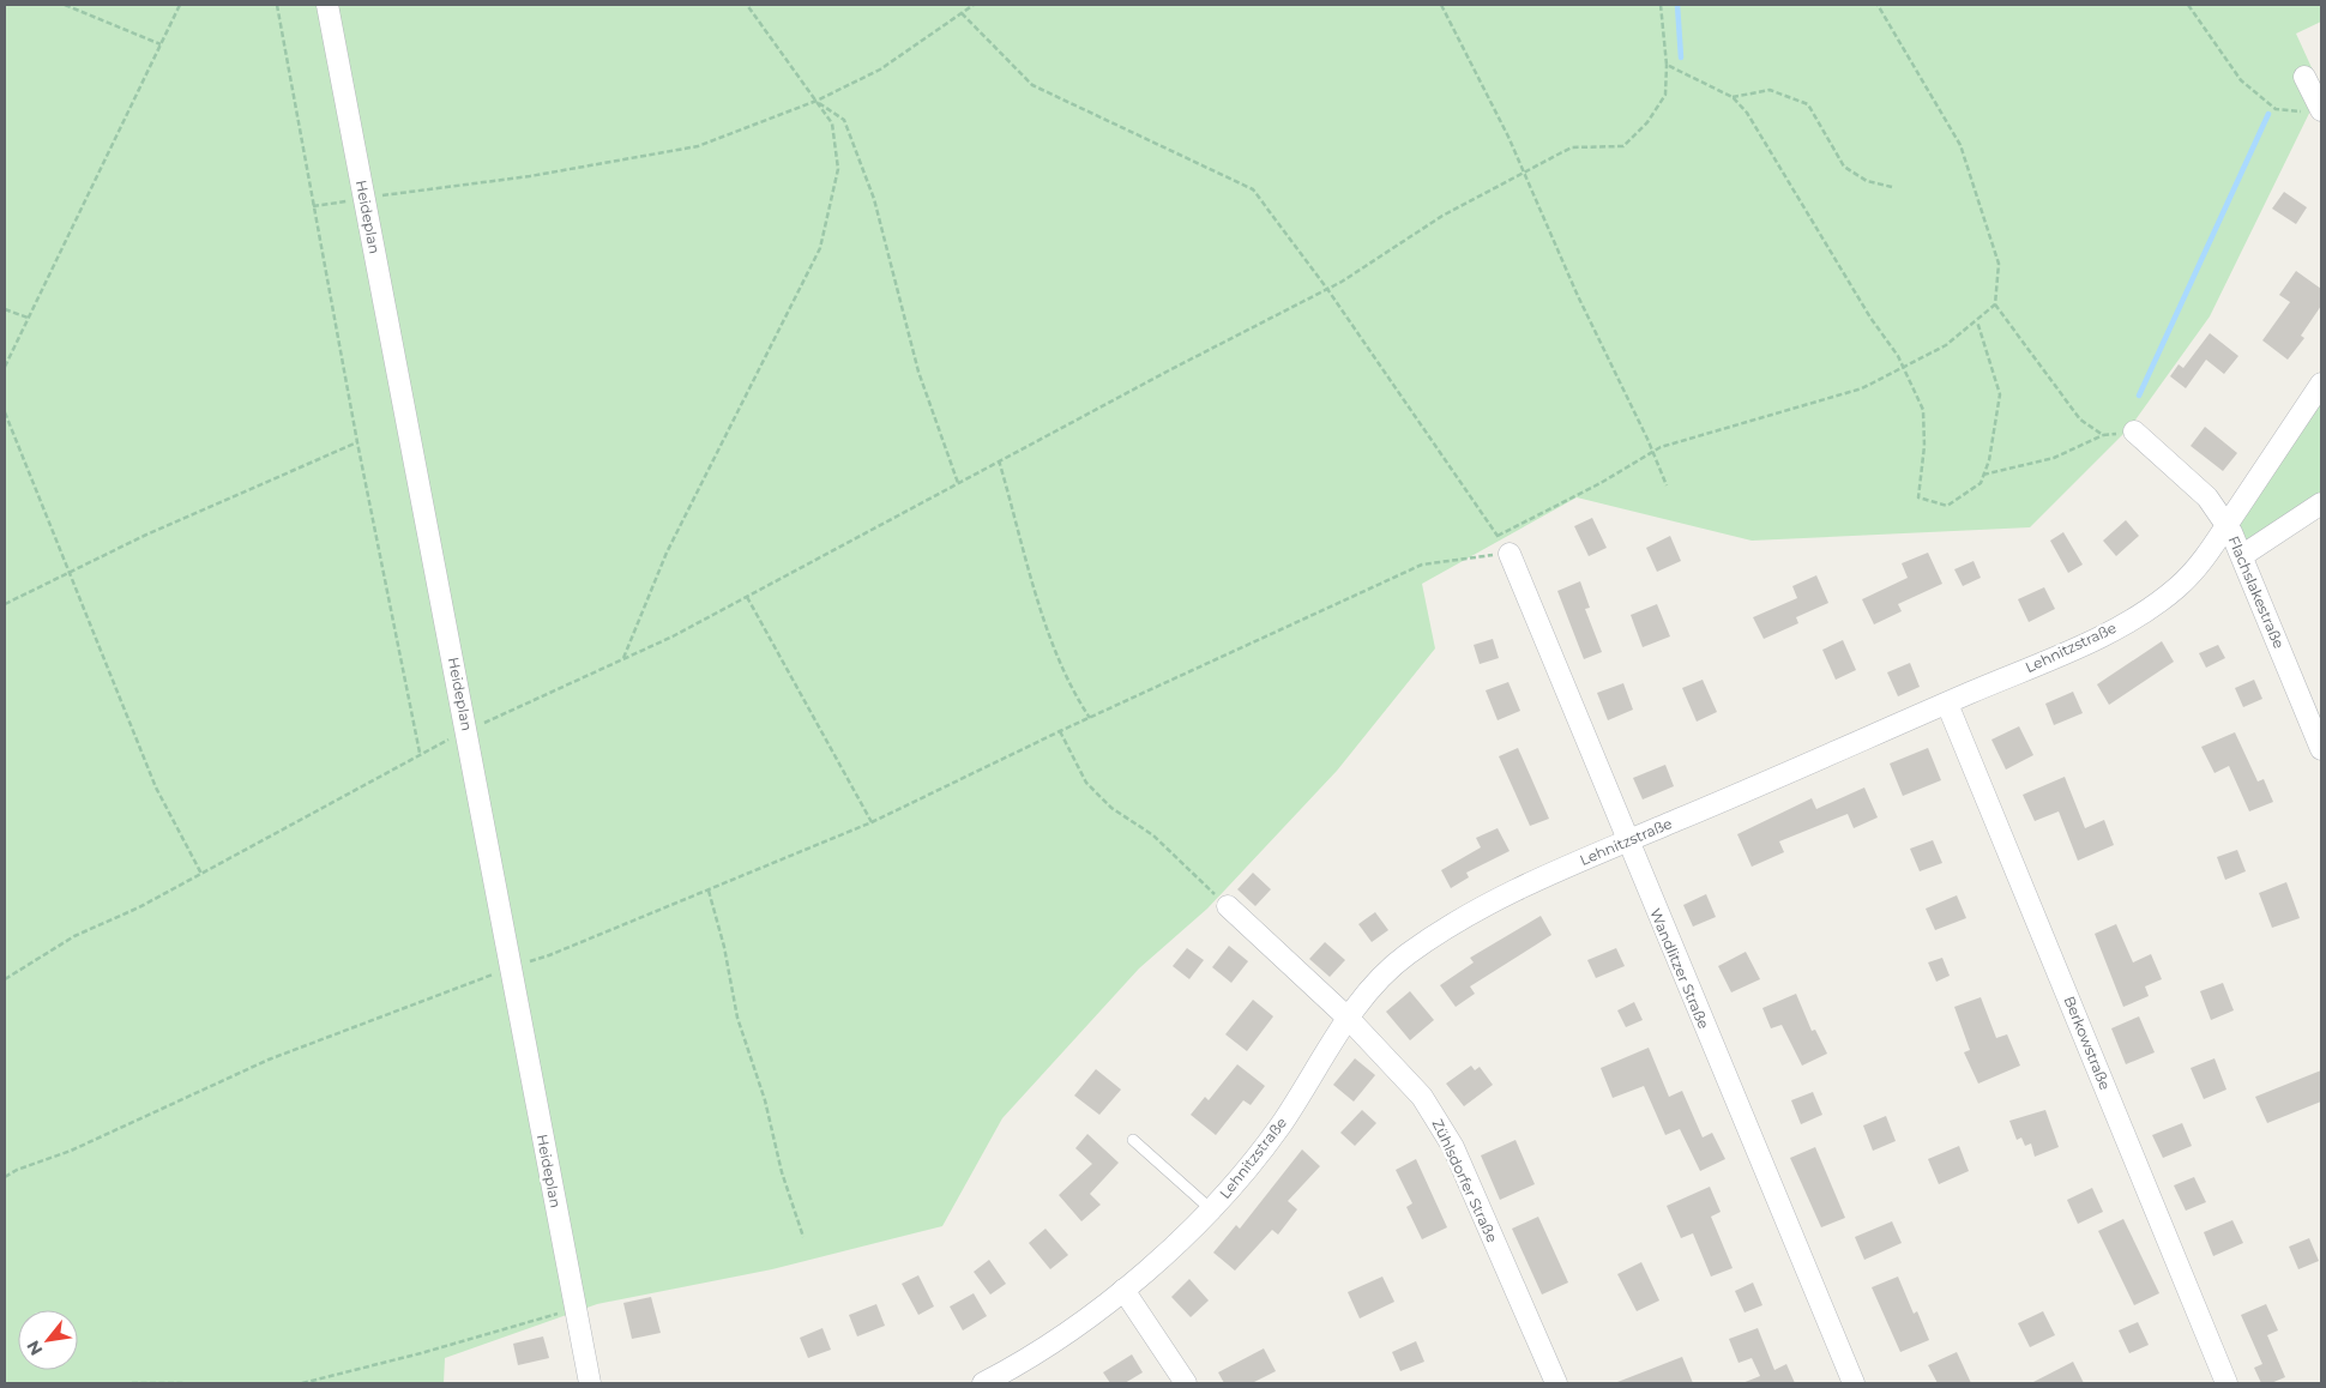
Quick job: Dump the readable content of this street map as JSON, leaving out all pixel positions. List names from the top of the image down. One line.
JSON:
{"streets":{"street":["Heideplan","Flachslakestraße","Lehnitzstraße","Wandlitzer Straße","Berkowstraße","Zühlsdorfer Straße"]},"crossings":[["Flachslakestraße","Lehnitzstraße"],["Lehnitzstraße","Wandlitzer Straße"],["Lehnitzstraße","Berkowstraße"],["Lehnitzstraße","Zühlsdorfer Straße"]],"north":"bottom left"}
